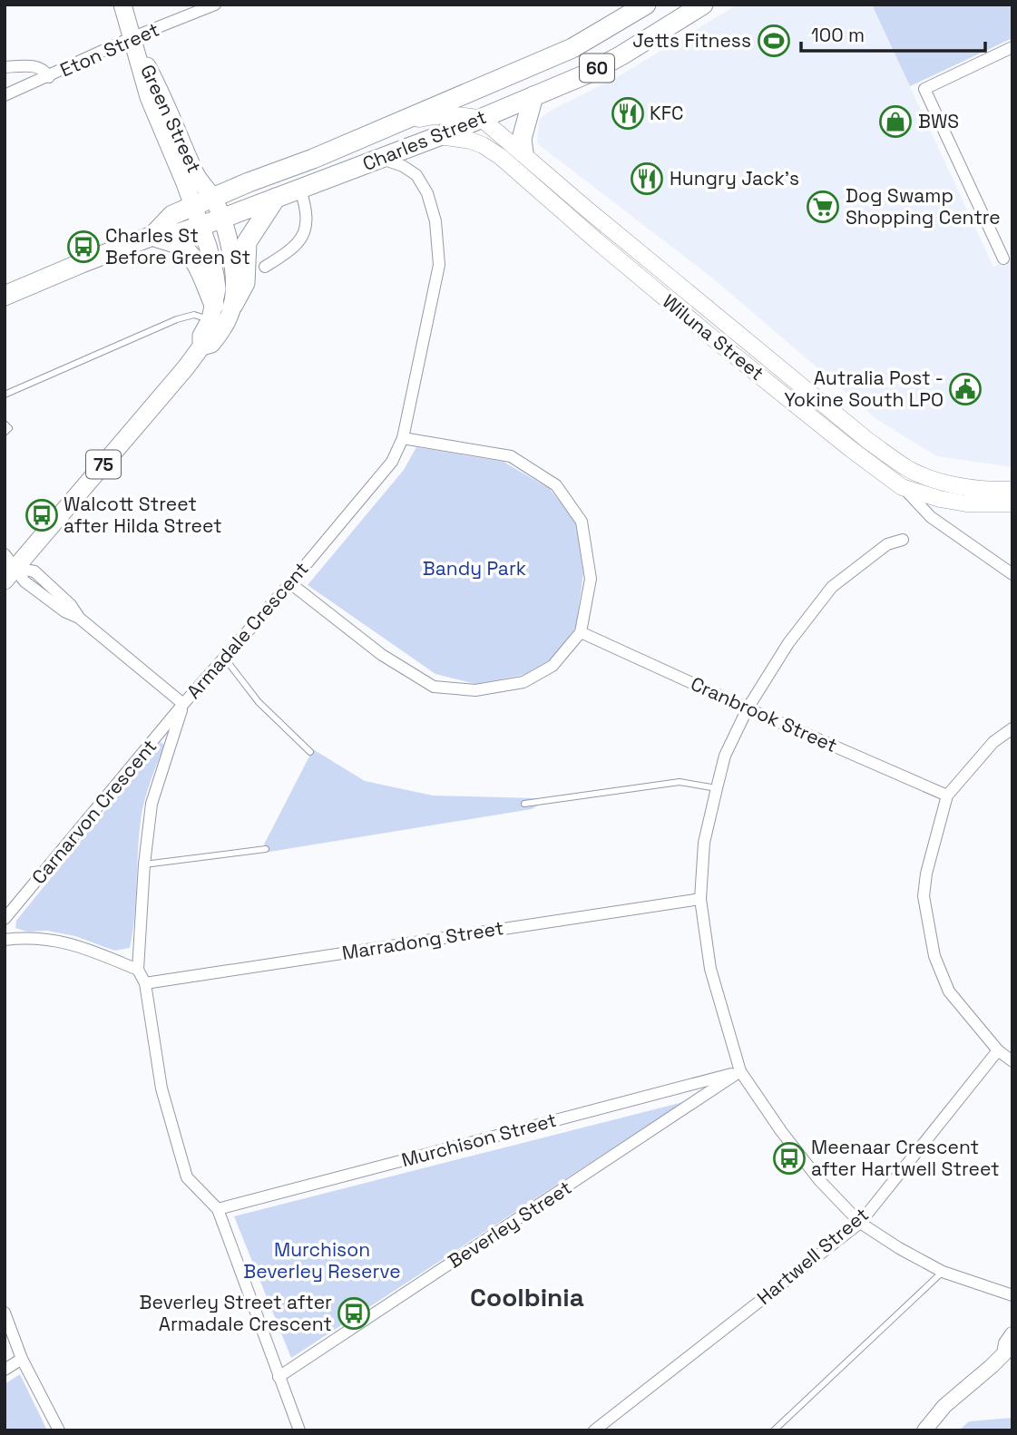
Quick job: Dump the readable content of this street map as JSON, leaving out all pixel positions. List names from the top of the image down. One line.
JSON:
{"streets":{"highway":["60","Charles Street"],"main road":["Green Street","Wiluna Street","75"],"street":["Eton Street","Armadale Crescent","Cranbrook Street","Carnarvon Crescent","Marradong Street","Murchison Street","Beverley Street","Hartwell Street"]},"crossings":[["Eton Street","Green Street"],["Green Street","Charles Street"],["Green Street","75"],["Charles Street","Wiluna Street"],["Charles Street","75"],["Charles Street","Armadale Crescent"],["Armadale Crescent","Carnarvon Crescent"],["Murchison Street","Beverley Street"]],"districts":["Coolbinia"],"parks":["Bandy Park","Murchison Beverley Reserve"],"places":{"sports":["Jetts Fitness"],"restaurant":["KFC","Hungry Jack's"],"shop":["BWS"],"supermarket":["Dog Swamp Shopping Centre"],"bus stop":["Charles St Before Green St","Walcott Street after Hilda Street","Meenaar Crescent after Hartwell Street","Beverley Street after Armadale Crescent"],"public building":["Autralia Post - Yokine South LPO"]},"scale_bar":"100 m"}
